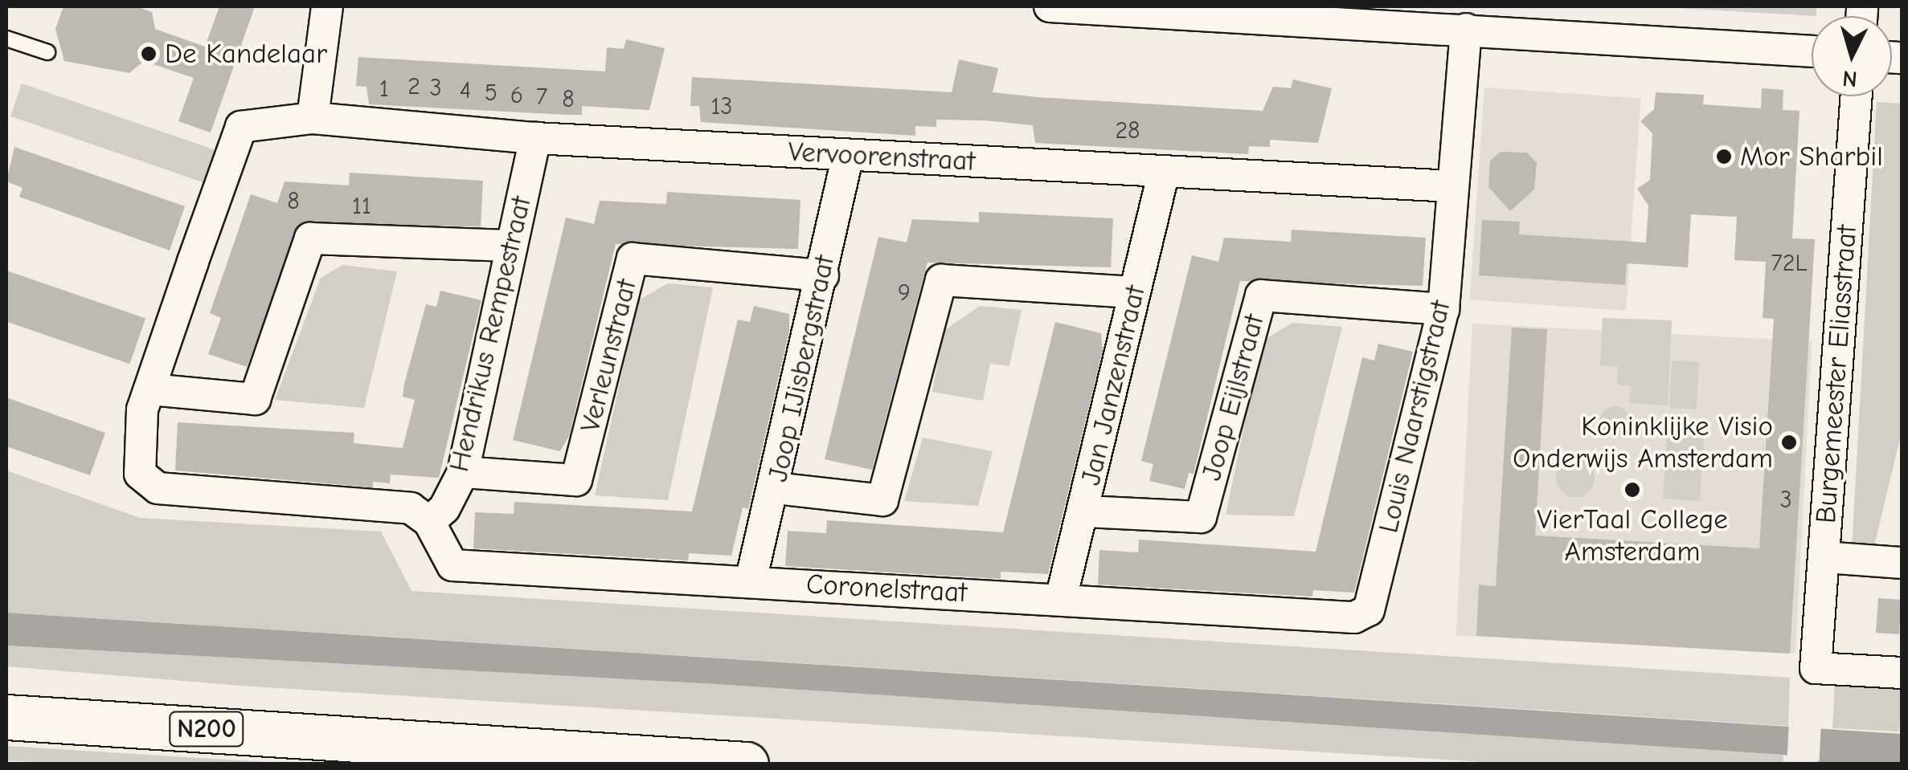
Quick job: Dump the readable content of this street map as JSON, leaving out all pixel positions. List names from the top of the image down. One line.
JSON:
{"streets":{"main road":["N200"],"street":["Vervoorenstraat","Hendrikus Rempestraat","Verleunstraat","Joop IJisbergstraat","Burgemeester Eliasstraat","Jan Janzenstraat","Joop Eijlstraat","Louis Naarstigstraat","Coronelstraat"]},"crossings":[["Vervoorenstraat","Hendrikus Rempestraat"],["Vervoorenstraat","Joop IJisbergstraat"],["Vervoorenstraat","Jan Janzenstraat"],["Vervoorenstraat","Louis Naarstigstraat"],["Hendrikus Rempestraat","Verleunstraat"],["Hendrikus Rempestraat","Coronelstraat"],["Verleunstraat","Joop IJisbergstraat"],["Joop IJisbergstraat","Coronelstraat"],["Jan Janzenstraat","Joop Eijlstraat"],["Jan Janzenstraat","Coronelstraat"],["Joop Eijlstraat","Louis Naarstigstraat"],["Louis Naarstigstraat","Coronelstraat"]],"places":["De Kandelaar","Mor Sharbil","Koninklijke Visio Onderwijs Amsterdam","VierTaal College Amsterdam"],"house_numbers":["2","3","1","4","5","6","7","8","13","28","8","11","72L","9","3"],"north":"bottom"}
